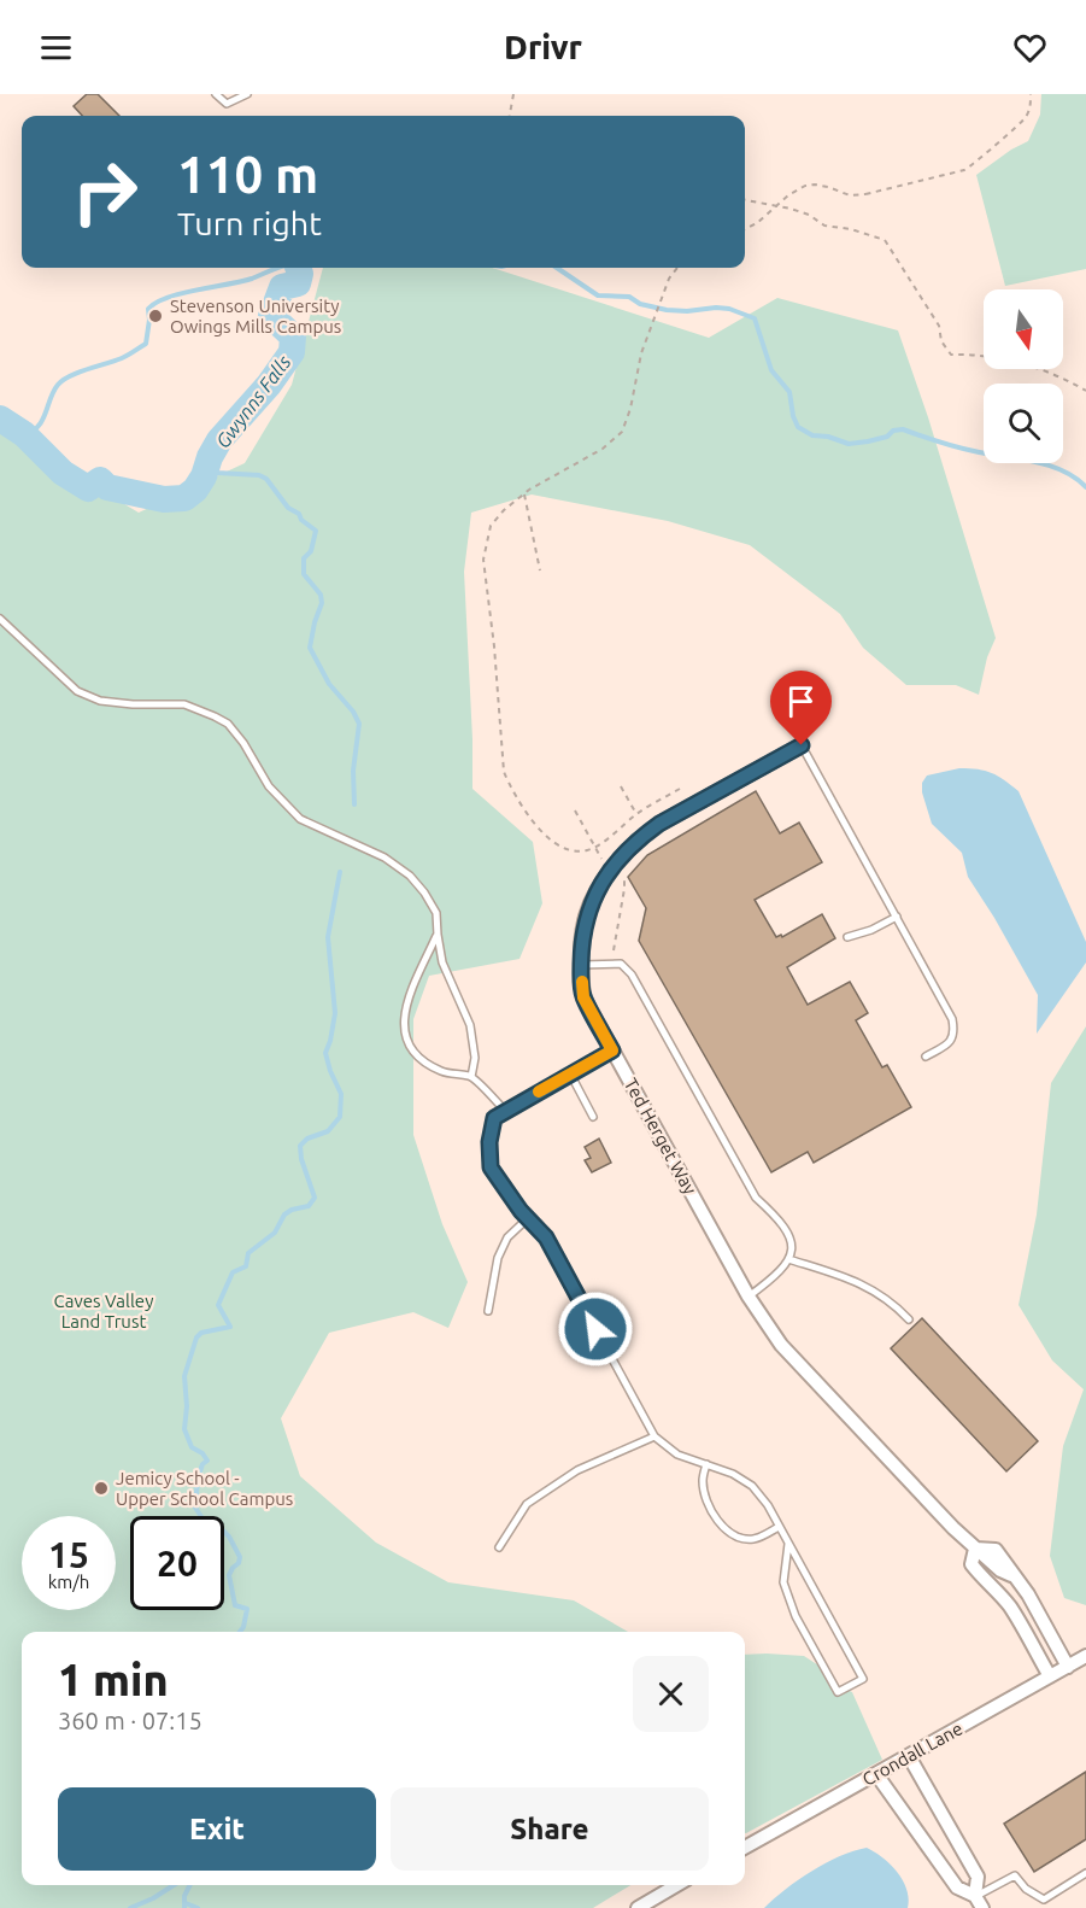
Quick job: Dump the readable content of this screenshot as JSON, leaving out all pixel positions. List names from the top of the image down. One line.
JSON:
{"streets":{"street":["Ted Herget Way","Crondall Lane"]},"crossings":[["Ted Herget Way","Crondall Lane"]],"water":["Gwynns Falls"],"parks":["Caves Valley Land Trust"],"places":["Stevenson University Owings Mills Campus","Jemicy School - Upper School Campus"],"north":"bottom","page":{"header":"Drivr","turn":["110 m","Turn right"],"speed":"15 km/h","limit":"20","heading":["1 min","360 m · 07:15"],"buttons":["Exit","Share"]}}
